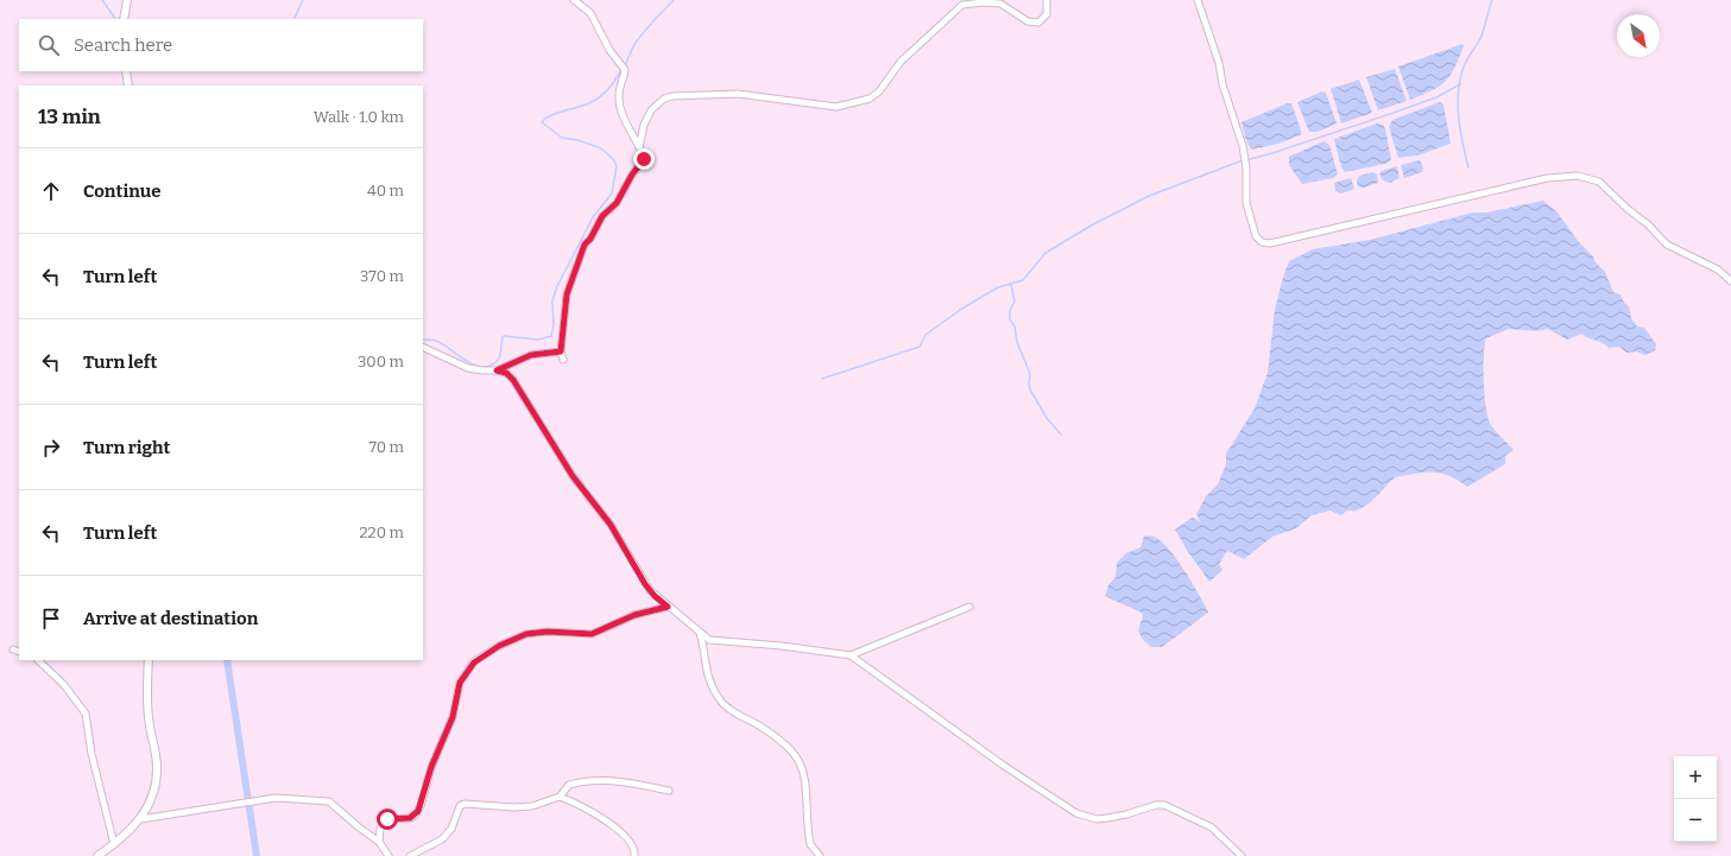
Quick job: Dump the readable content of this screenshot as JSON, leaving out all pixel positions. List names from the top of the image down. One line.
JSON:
{"north":"bottom right","page":{"search":"Search here","heading":["13 min","Walk · 1.0 km"],"list":[["Continue","40 m"],["Turn left","370 m"],["Turn left","300 m"],["Turn right","70 m"],["Turn left","220 m"],"Arrive at destination"],"map_buttons":["+","−"]}}
